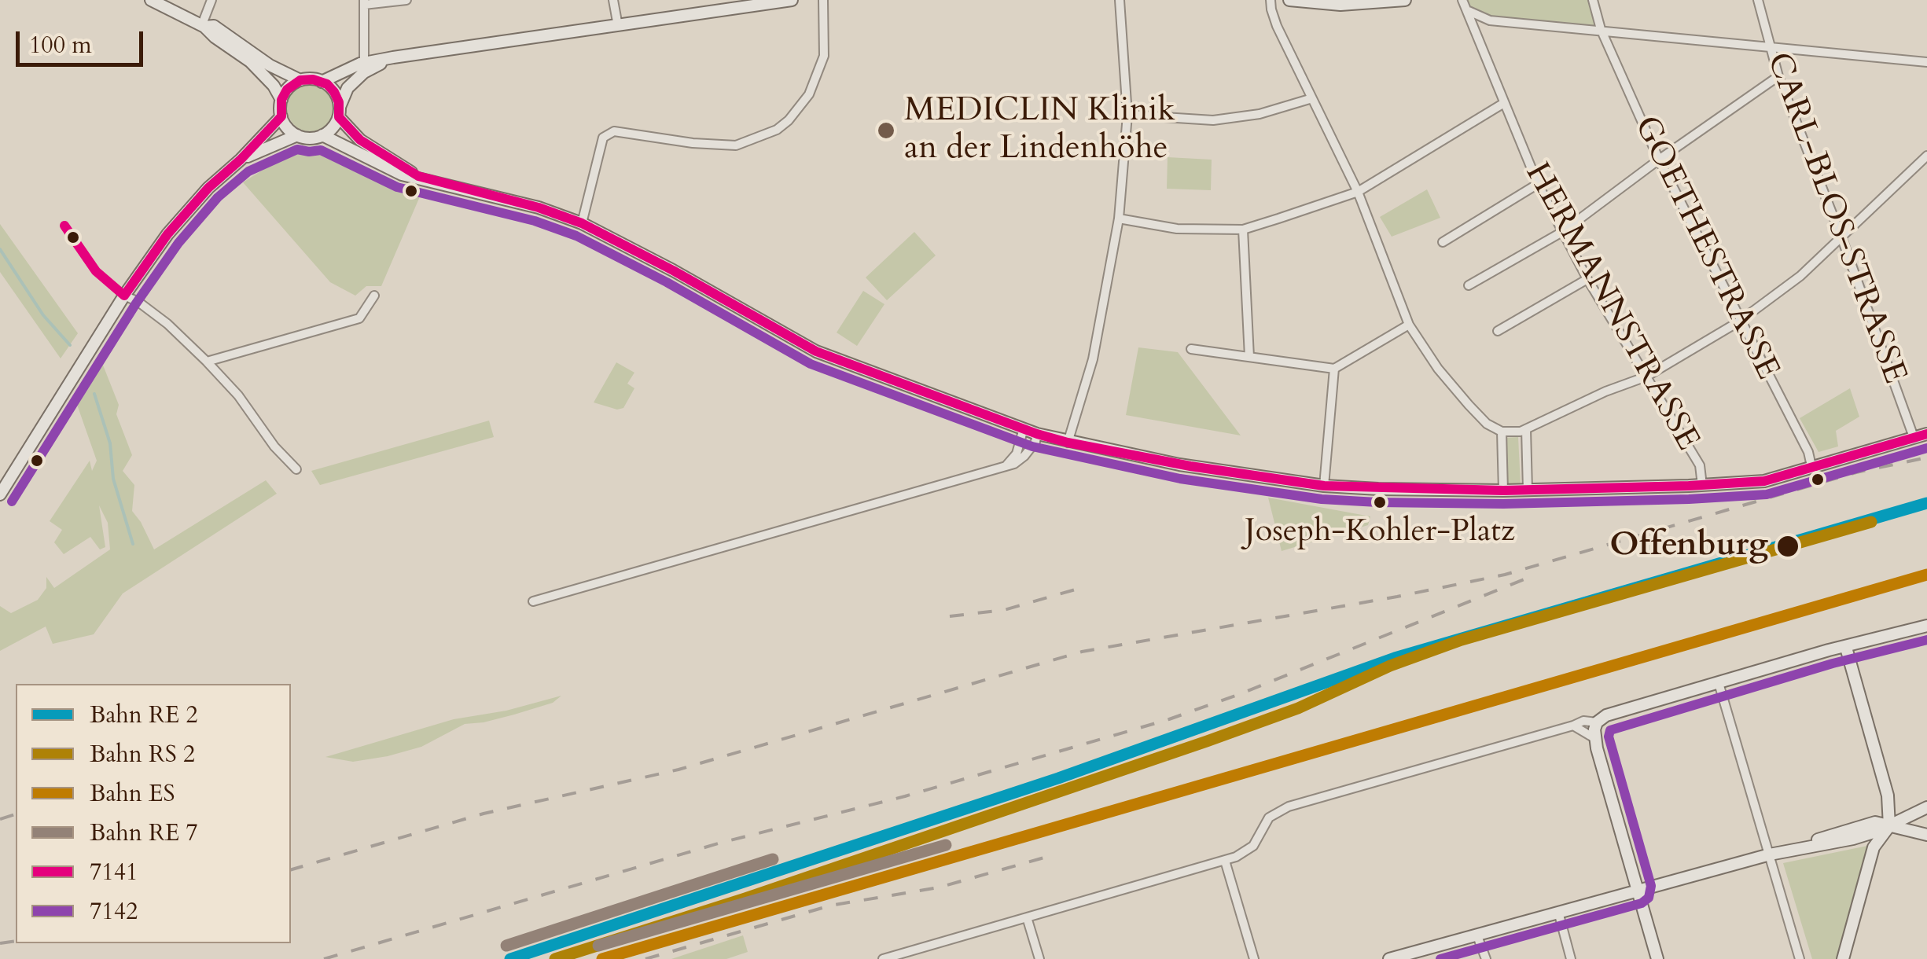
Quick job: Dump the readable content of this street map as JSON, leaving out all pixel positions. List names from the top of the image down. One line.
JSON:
{"streets":{"street":["CARL-BLOS-STRASSE","GOETHESTRASSE","HERMANNSTRASSE"]},"places":["MEDICLIN Klinik an der Lindenhöhe","Joseph-Kohler-Platz","Offenburg"],"lines":["transit line 7141","transit line 7142","rail line ES"],"legend":["Bahn RE 2","Bahn RS 2","Bahn ES","Bahn RE 7","7141","7142"],"scale_bar":"100 m"}
